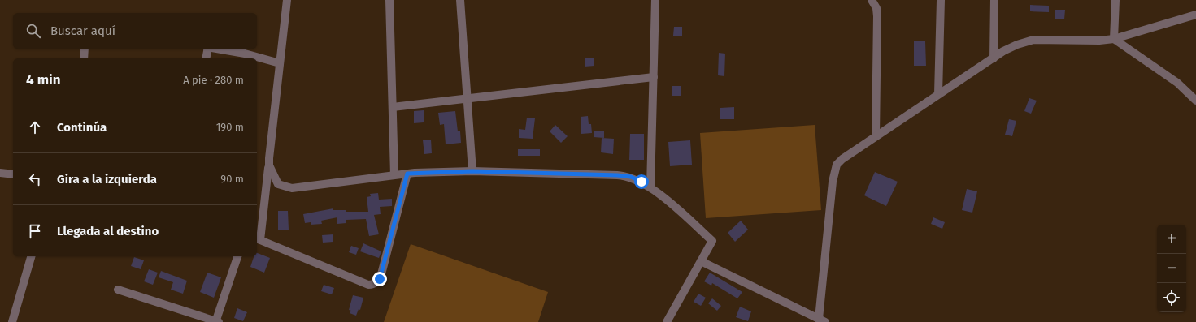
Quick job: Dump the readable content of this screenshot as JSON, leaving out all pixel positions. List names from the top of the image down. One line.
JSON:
{"page":{"search":"Buscar aquí","heading":["4 min","A pie · 280 m"],"list":[["Continúa","190 m"],["Gira a la izquierda","90 m"],"Llegada al destino"],"map_buttons":["+","−"]}}
